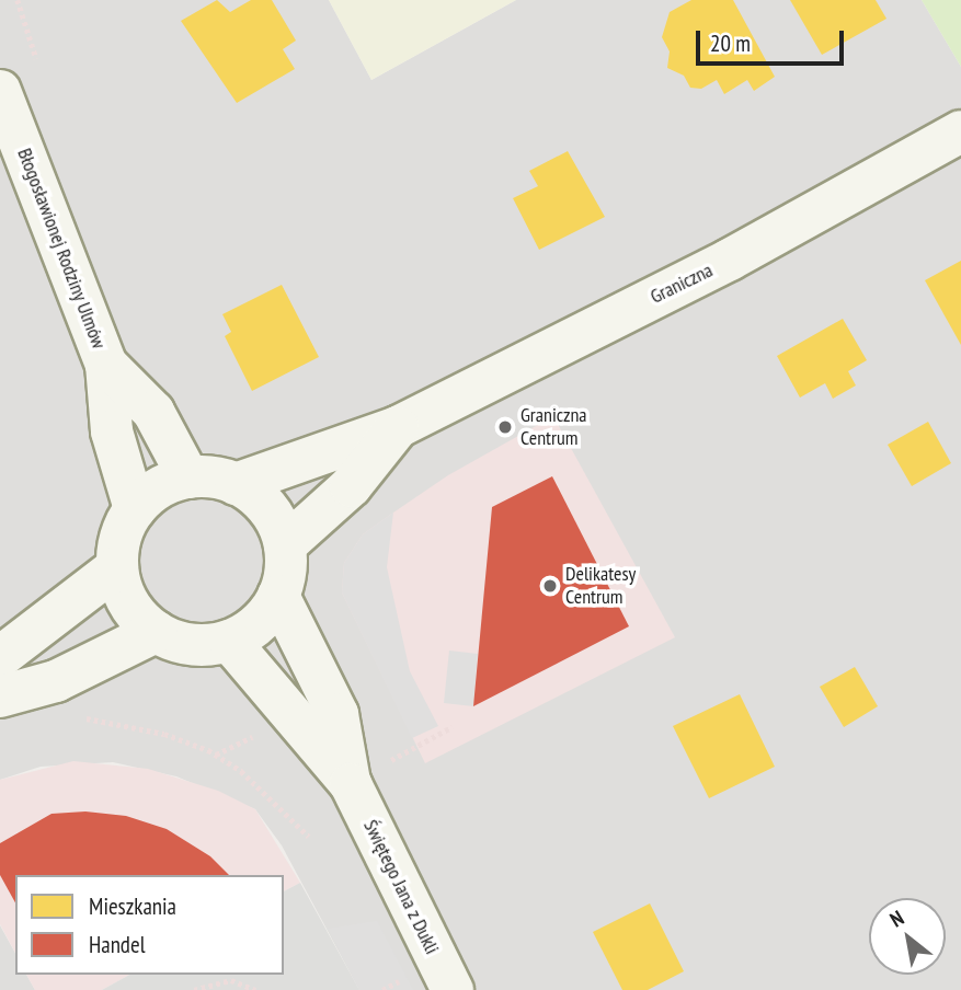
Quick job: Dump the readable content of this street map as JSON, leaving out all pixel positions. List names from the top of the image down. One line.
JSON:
{"streets":{"main road":["Błogosławionej Rodziny Ulmów","Graniczna","Świętego Jana z Dukli"]},"crossings":[["Błogosławionej Rodziny Ulmów","Graniczna"],["Błogosławionej Rodziny Ulmów","Świętego Jana z Dukli"],["Graniczna","Świętego Jana z Dukli"]],"places":["Graniczna Centrum","Delikatesy Centrum"],"legend":["Mieszkania","Handel"],"scale_bar":"20 m","north":"top left"}
